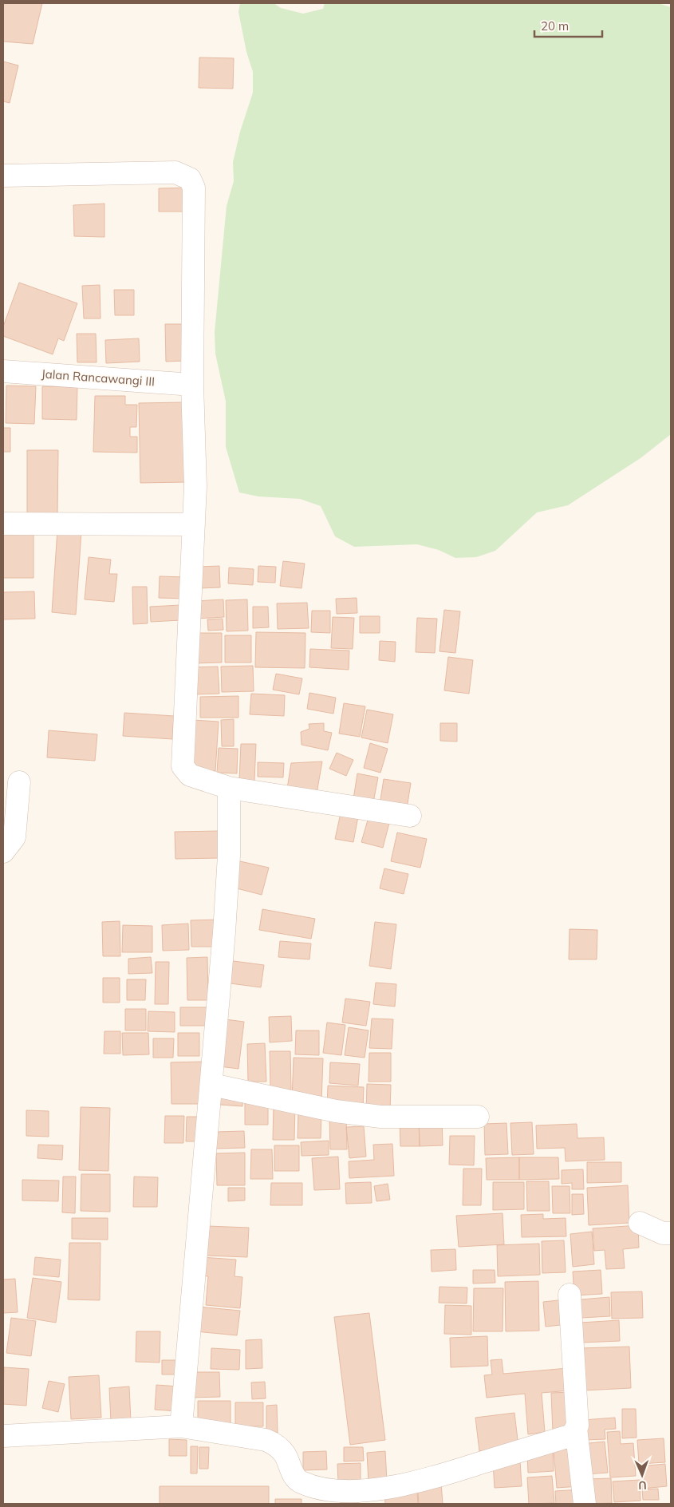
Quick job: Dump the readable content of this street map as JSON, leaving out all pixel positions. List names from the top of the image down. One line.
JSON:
{"streets":{"street":["Jalan Rancawangi III"]},"scale_bar":"20 m","north":"bottom"}
